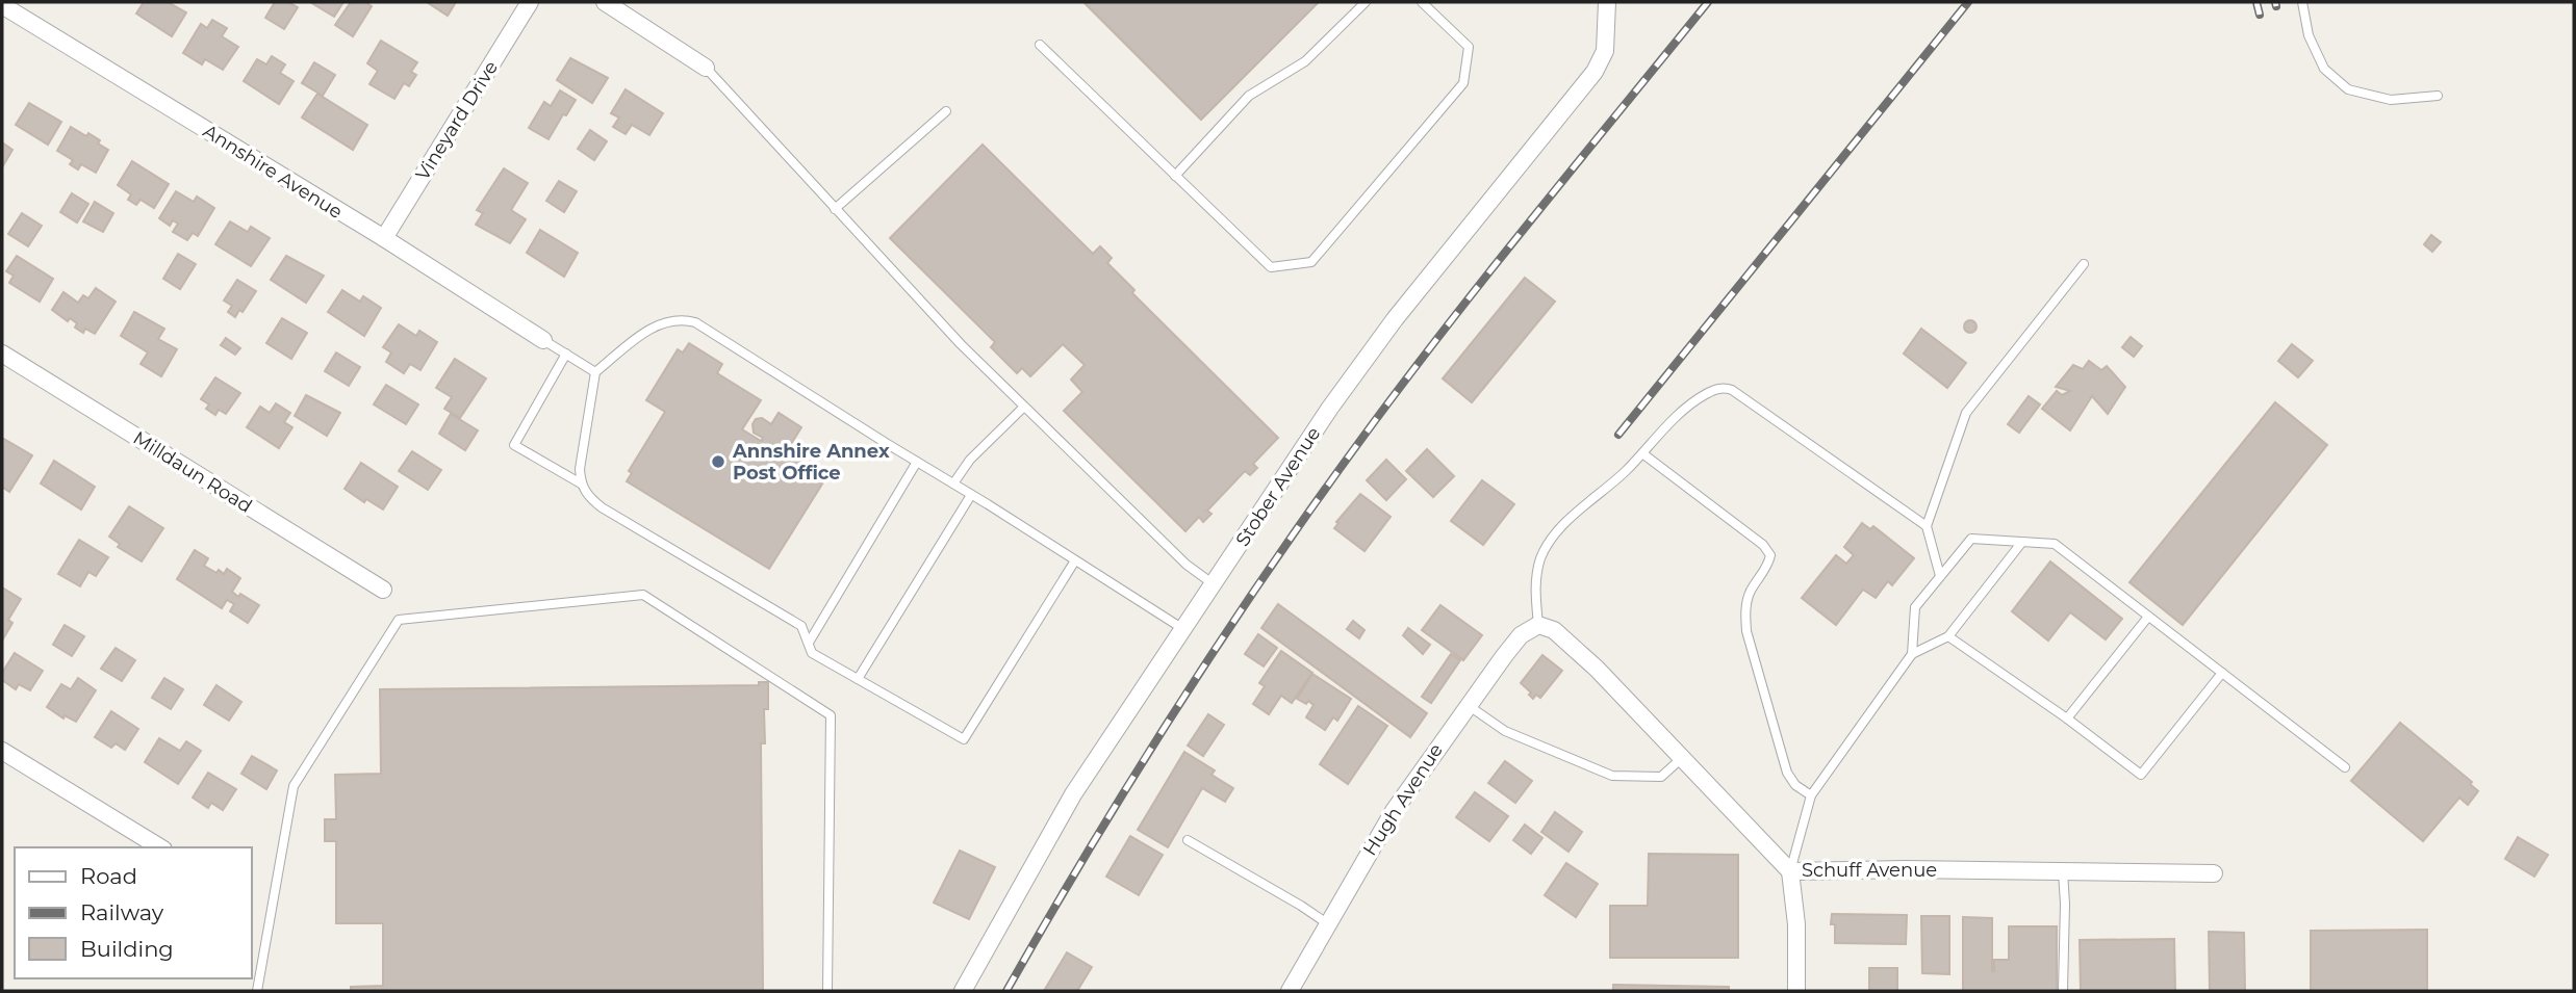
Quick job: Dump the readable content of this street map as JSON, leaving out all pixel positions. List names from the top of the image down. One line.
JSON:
{"streets":{"street":["Vineyard Drive","Annshire Avenue","Milldaun Road","Stober Avenue","Hugh Avenue","Schuff Avenue"]},"crossings":[["Vineyard Drive","Annshire Avenue"],["Hugh Avenue","Schuff Avenue"]],"places":["Annshire Annex Post Office"],"legend":["Road","Railway","Building"]}
